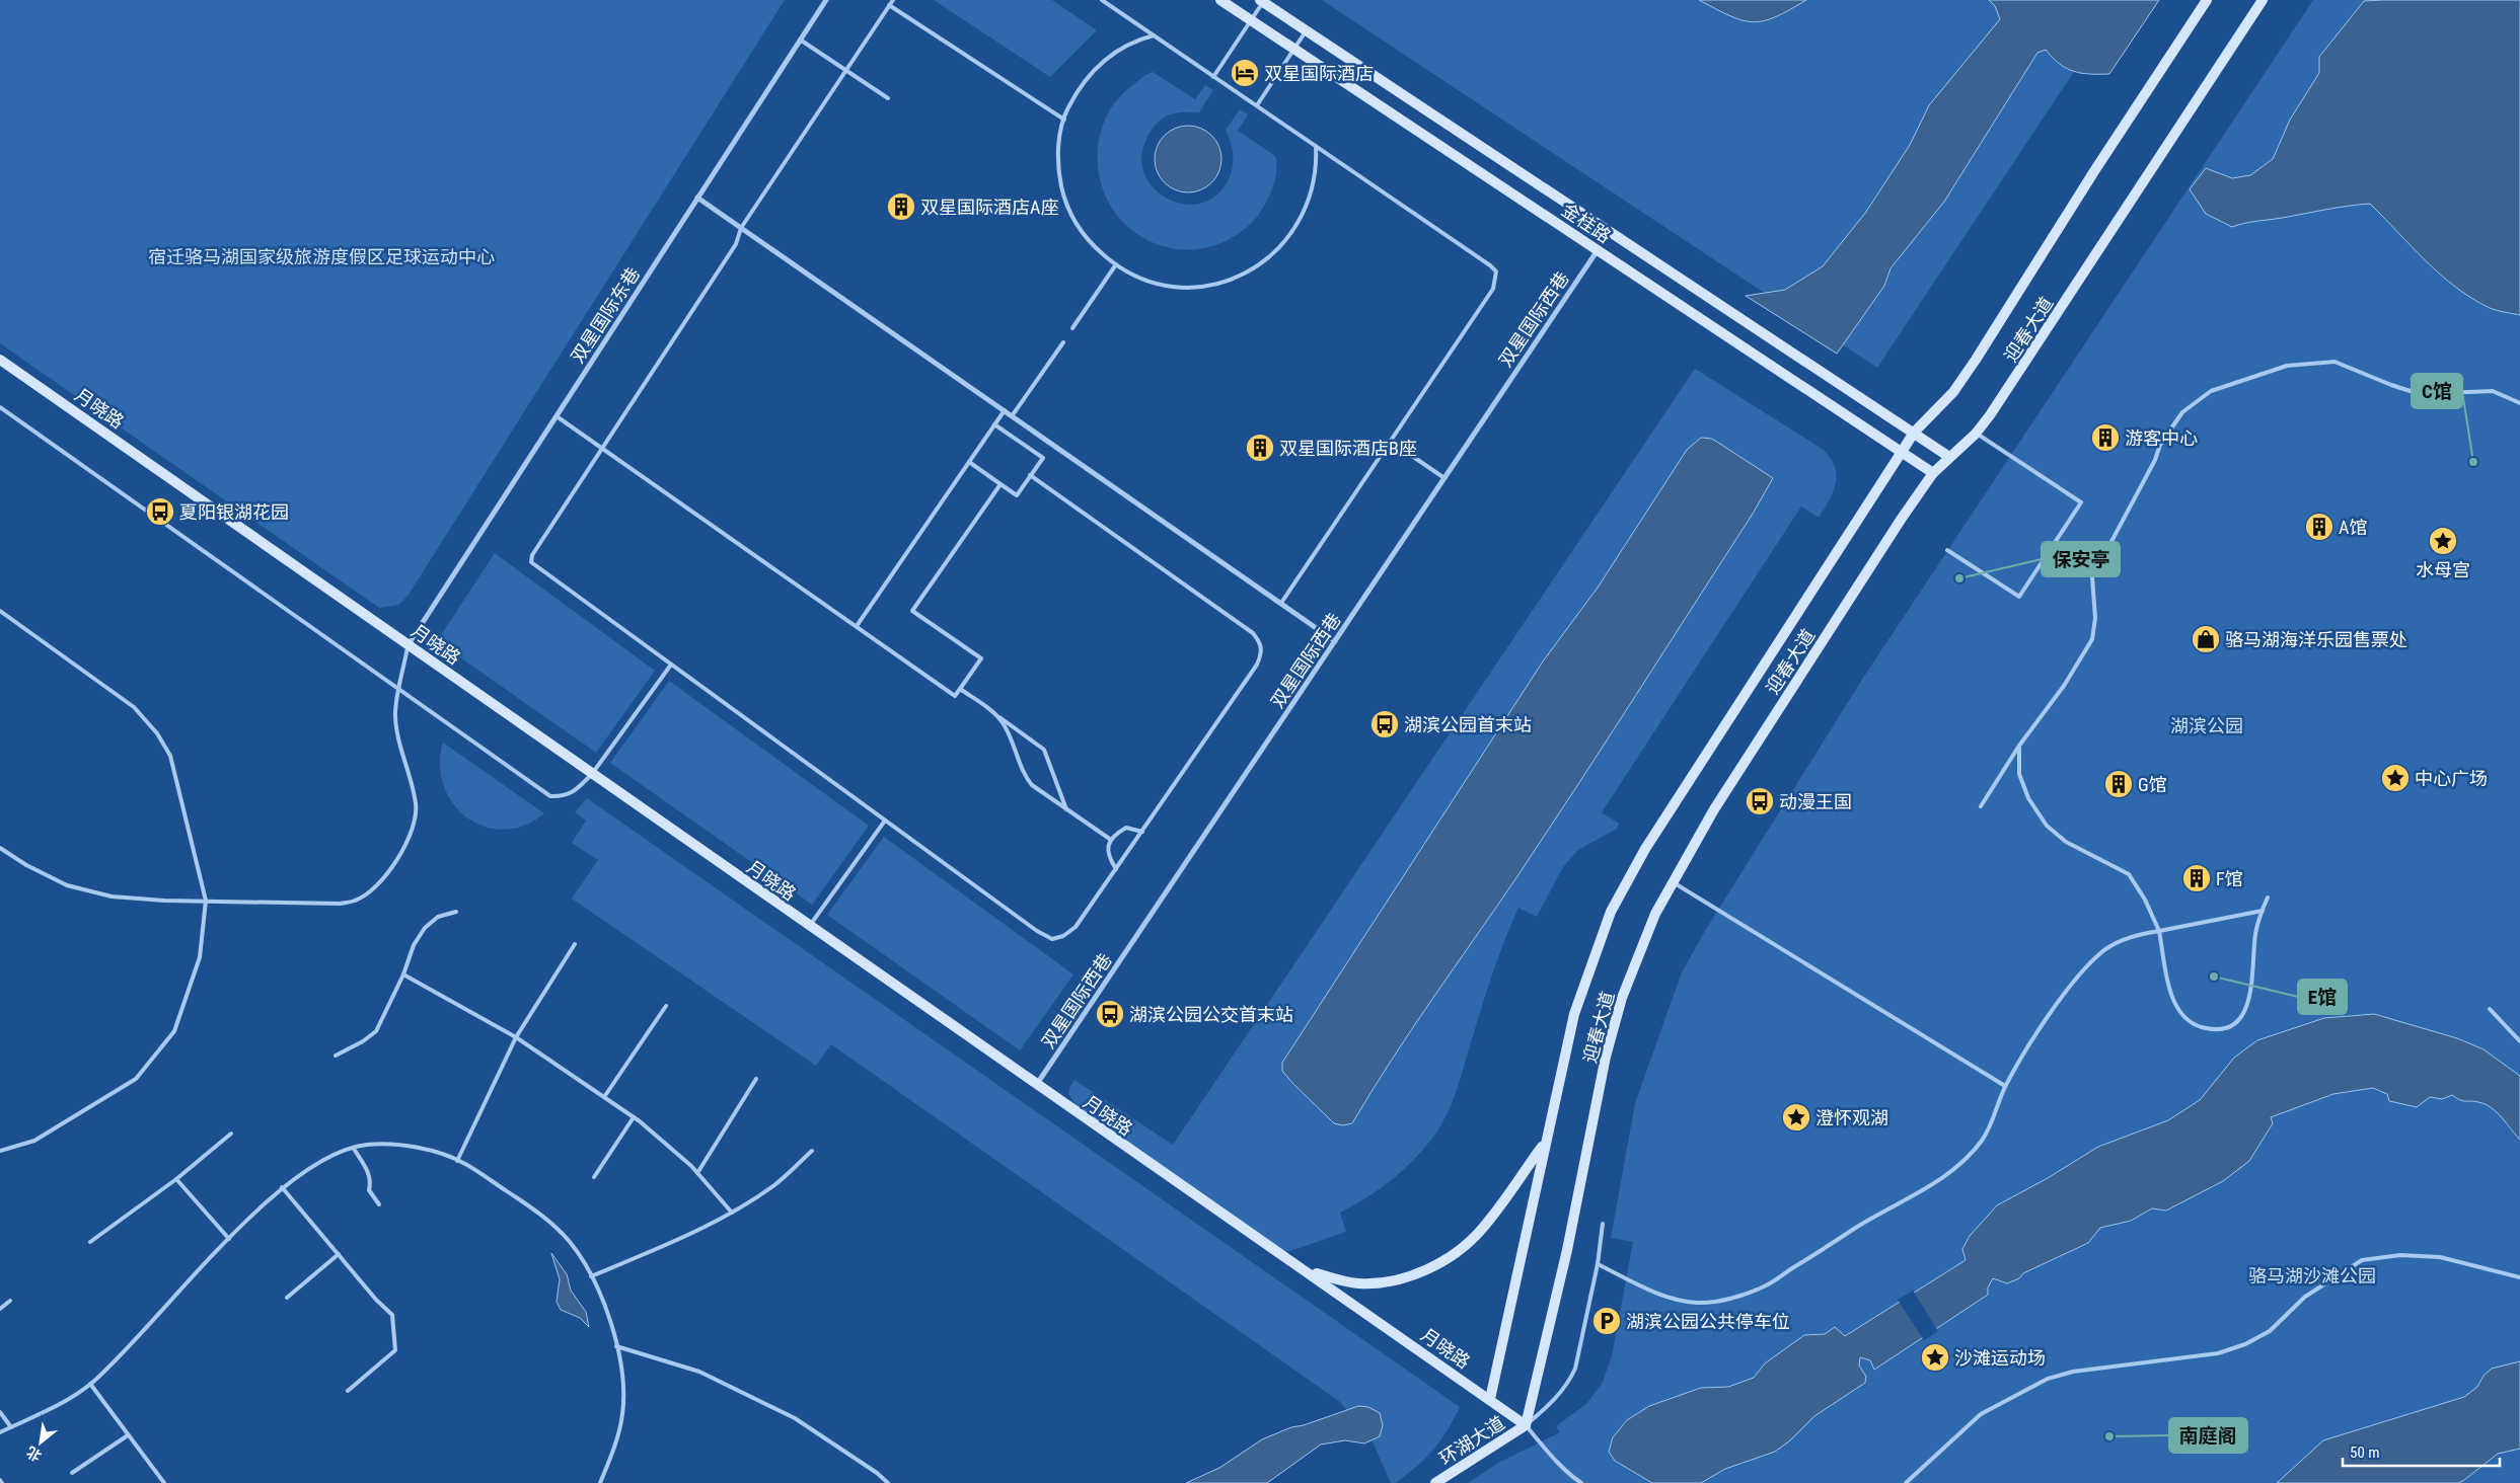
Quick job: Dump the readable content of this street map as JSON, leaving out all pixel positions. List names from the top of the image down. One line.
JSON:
{"streets":{"main road":["金桂路","迎春大道","月晓路","环湖大道"],"street":["双星国际东巷","双星国际西巷"]},"crossings":[["金桂路","双星国际西巷"],["金桂路","迎春大道"],["双星国际东巷","月晓路"],["双星国际西巷","月晓路"],["迎春大道","月晓路"],["迎春大道","环湖大道"],["月晓路","环湖大道"]],"parks":["宿迁骆马湖国家级旅游度假区足球运动中心","湖滨公园","骆马湖沙滩公园"],"places":{"hotel":["双星国际酒店"],"building":["双星国际酒店A座","游客中心","双星国际酒店B座","A馆","G馆","F馆"],"other":["C馆","保安亭","E馆","南庭阁"],"bus stop":["夏阳银湖花园","湖滨公园首末站","动漫王国","湖滨公园公交首末站"],"place":["水母宫","中心广场","澄怀观湖","沙滩运动场"],"shop":["骆马湖海洋乐园售票处"],"parking":["湖滨公园公共停车位"]},"scale_bar":"50 m","north":"bottom left"}
